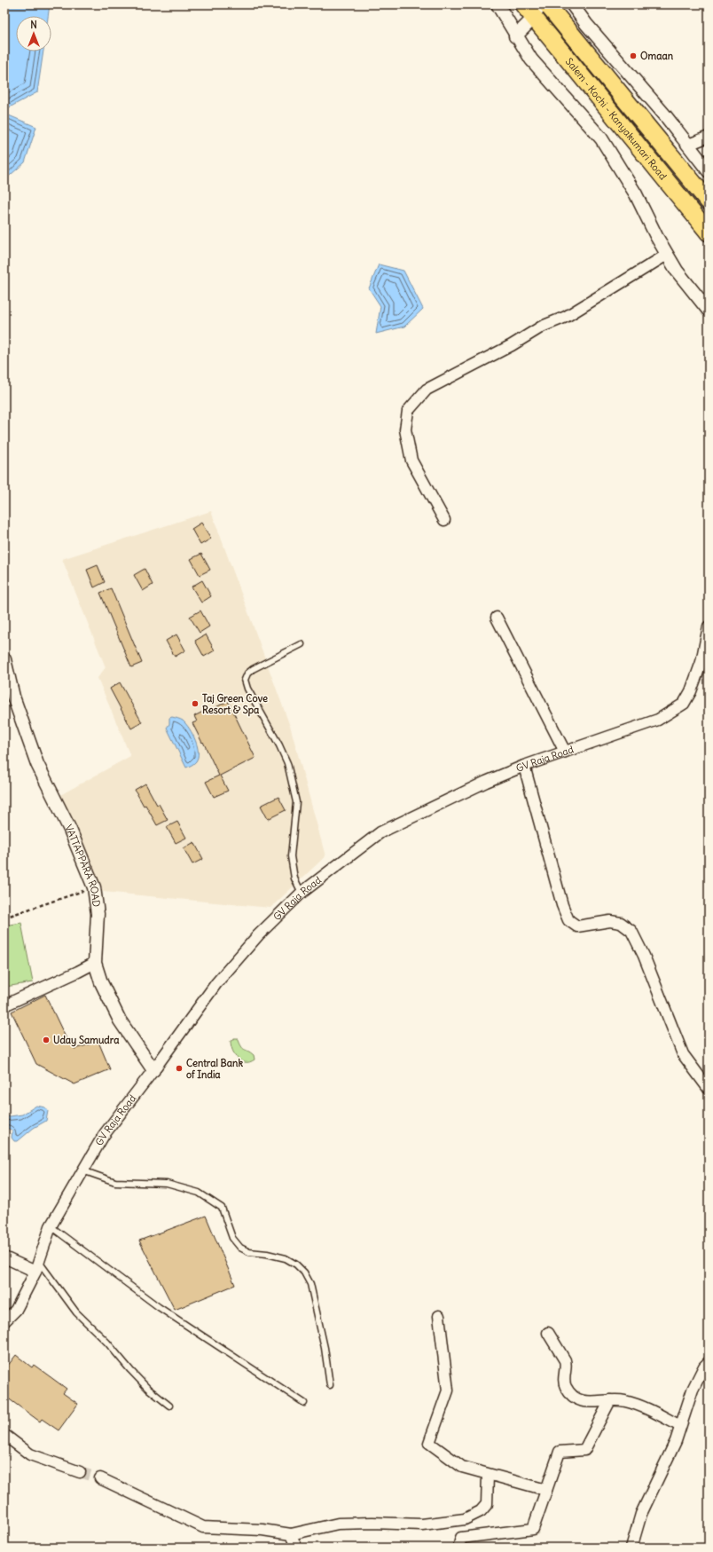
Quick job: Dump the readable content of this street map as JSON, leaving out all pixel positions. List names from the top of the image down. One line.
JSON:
{"streets":{"highway":["Salem - Kochi - Kanyakumari Road"],"street":["GV Raja Road","VATTAPPARA ROAD"]},"crossings":[["GV Raja Road","VATTAPPARA ROAD"]],"places":["Omaan","Taj Green Cove Resort & Spa","Uday Samudra","Central Bank of India"],"north":"top"}
